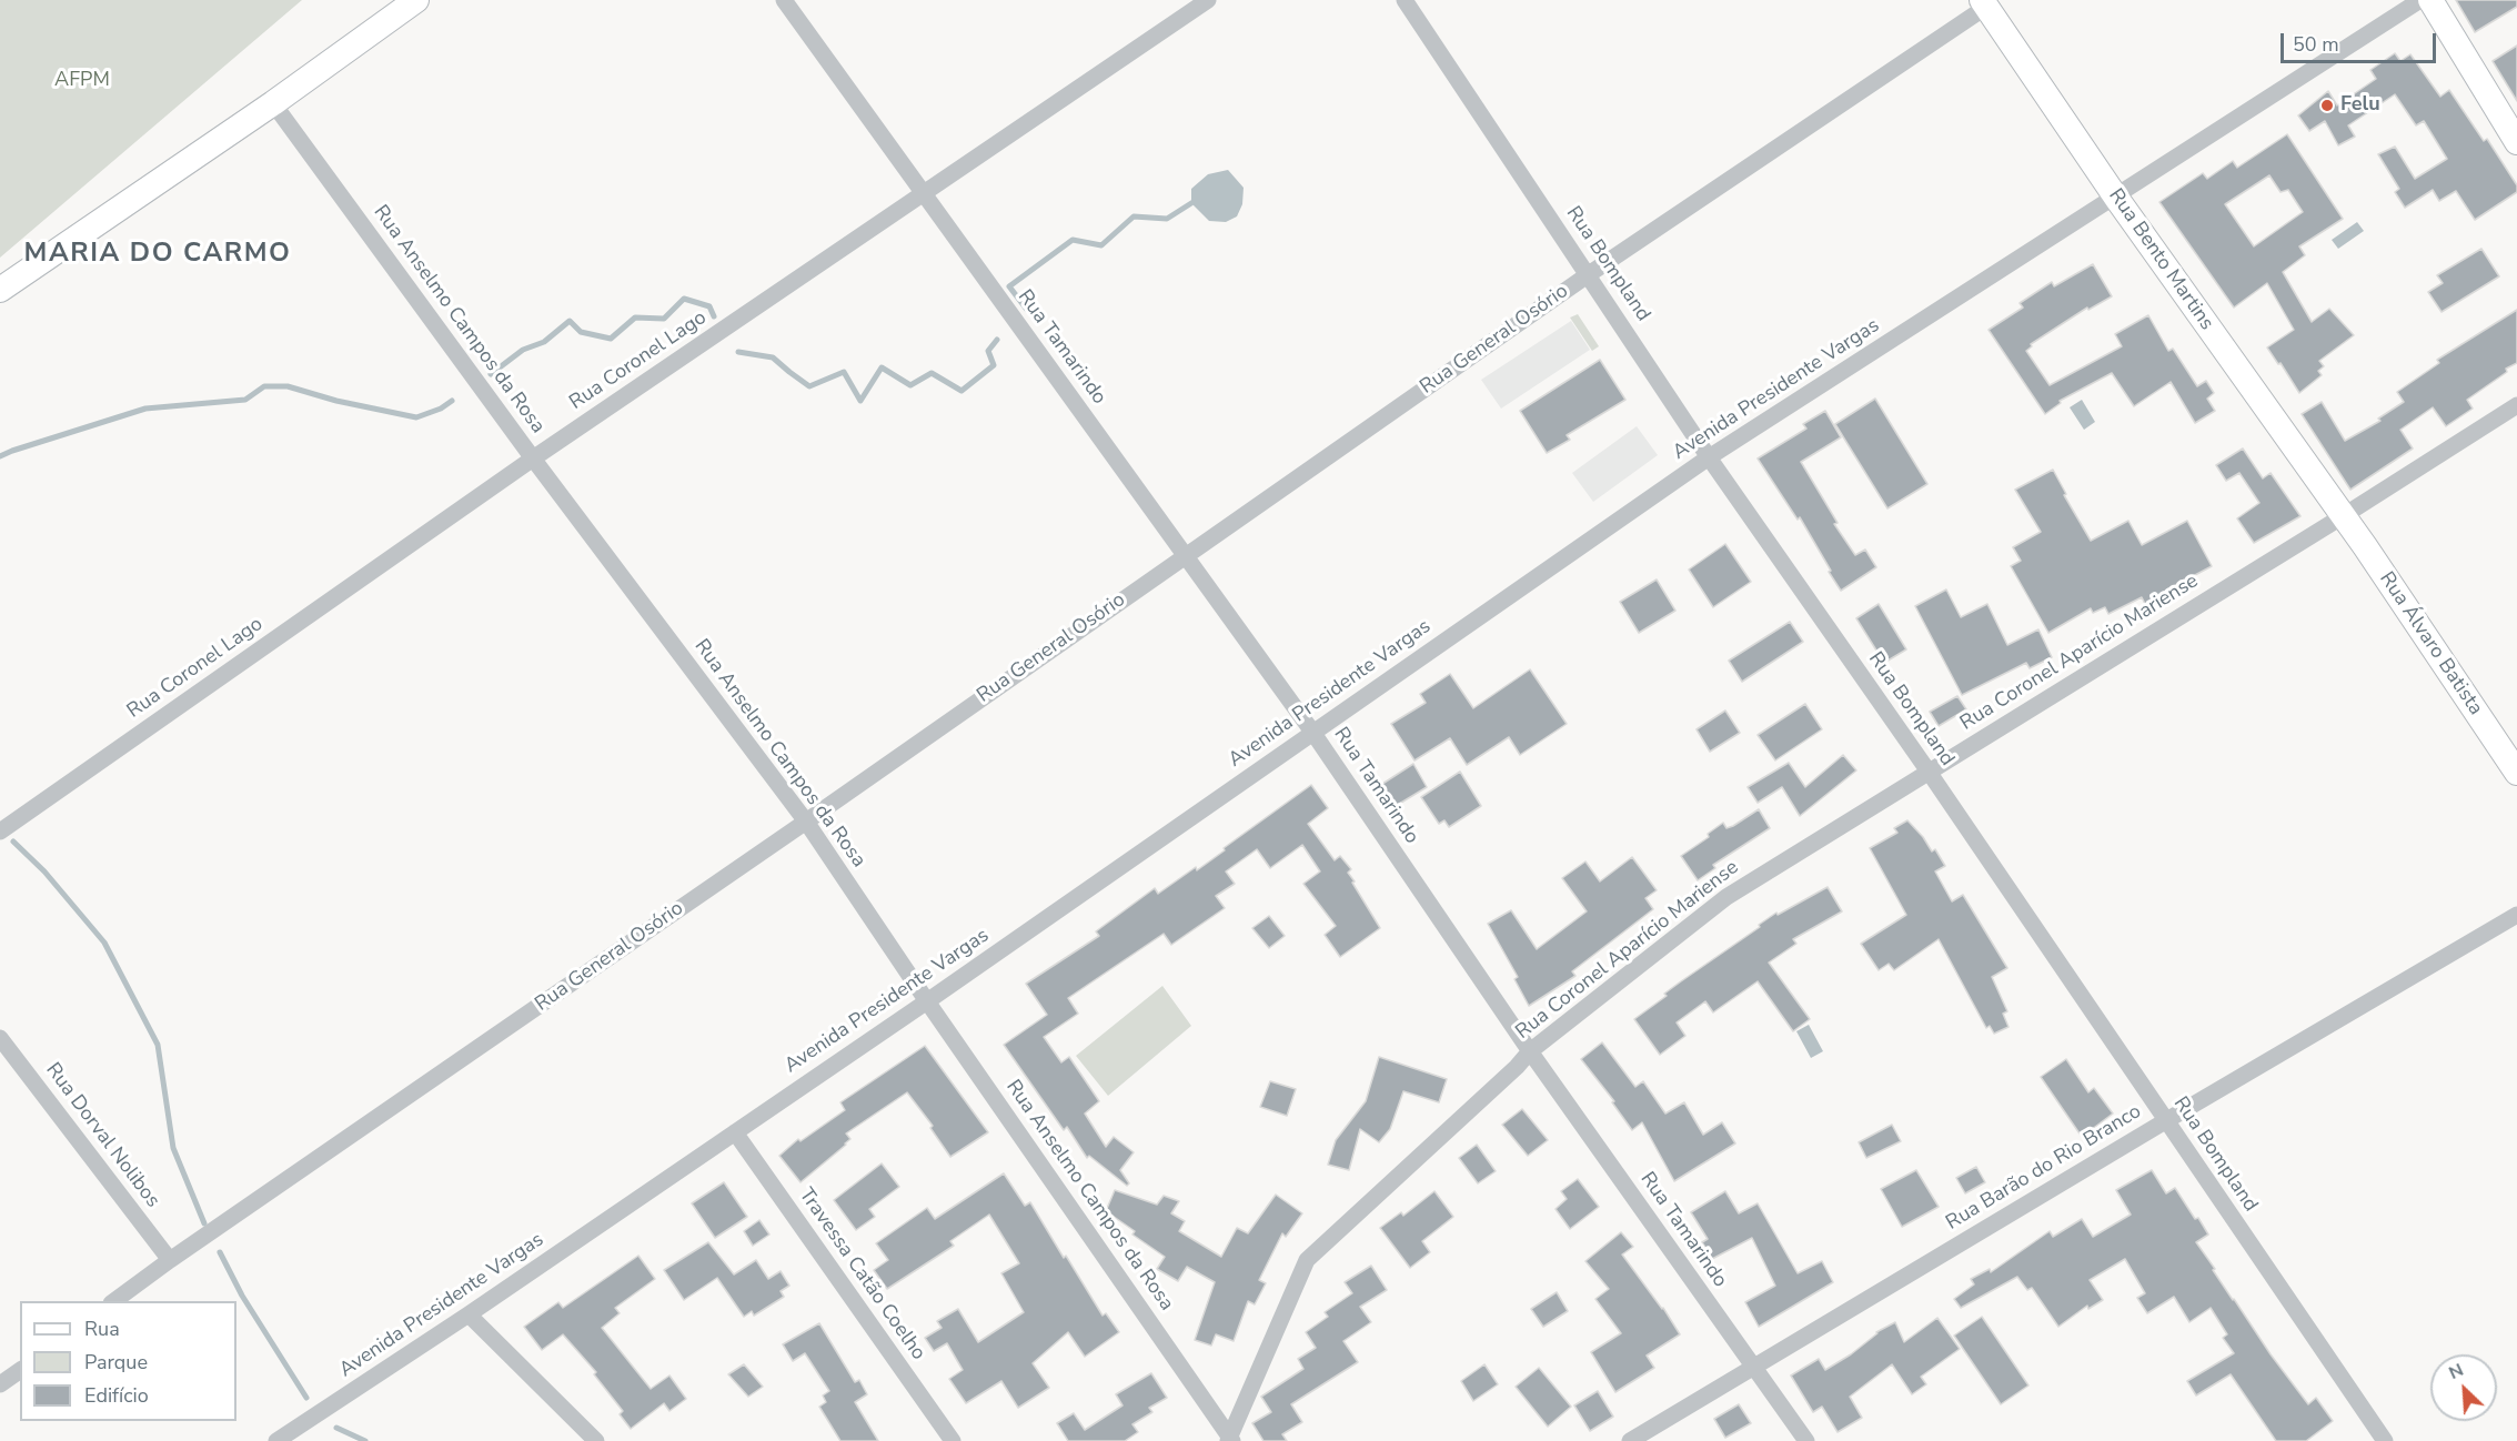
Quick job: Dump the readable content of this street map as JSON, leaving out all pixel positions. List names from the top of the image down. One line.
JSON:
{"streets":{"street":["Rua Bento Martins","Rua Bompland","Rua Anselmo Campos da Rosa","Rua General Osório","Rua Tamarindo","Rua Coronel Lago","Avenida Presidente Vargas","Rua Álvaro Batista","Rua Coronel Aparício Mariense","Rua Dorval Nolibos","Rua Barão do Rio Branco","Travessa Catão Coelho"]},"crossings":[["Rua Bento Martins","Rua General Osório"],["Rua Bento Martins","Avenida Presidente Vargas"],["Rua Bento Martins","Rua Álvaro Batista"],["Rua Bento Martins","Rua Coronel Aparício Mariense"],["Rua Bompland","Rua General Osório"],["Rua Bompland","Avenida Presidente Vargas"],["Rua Bompland","Rua Coronel Aparício Mariense"],["Rua Bompland","Rua Barão do Rio Branco"],["Rua Anselmo Campos da Rosa","Rua General Osório"],["Rua Anselmo Campos da Rosa","Rua Coronel Lago"],["Rua Anselmo Campos da Rosa","Avenida Presidente Vargas"],["Rua Anselmo Campos da Rosa","Rua Coronel Aparício Mariense"],["Rua General Osório","Rua Tamarindo"],["Rua General Osório","Rua Dorval Nolibos"],["Rua Tamarindo","Rua Coronel Lago"],["Rua Tamarindo","Avenida Presidente Vargas"],["Rua Tamarindo","Rua Coronel Aparício Mariense"],["Rua Tamarindo","Rua Barão do Rio Branco"],["Avenida Presidente Vargas","Travessa Catão Coelho"],["Rua Álvaro Batista","Rua Coronel Aparício Mariense"]],"districts":["MARIA DO CARMO"],"parks":["AFPM"],"places":["Felu"],"legend":["Rua","Parque","Edifício"],"scale_bar":"50 m","north":"top left"}
